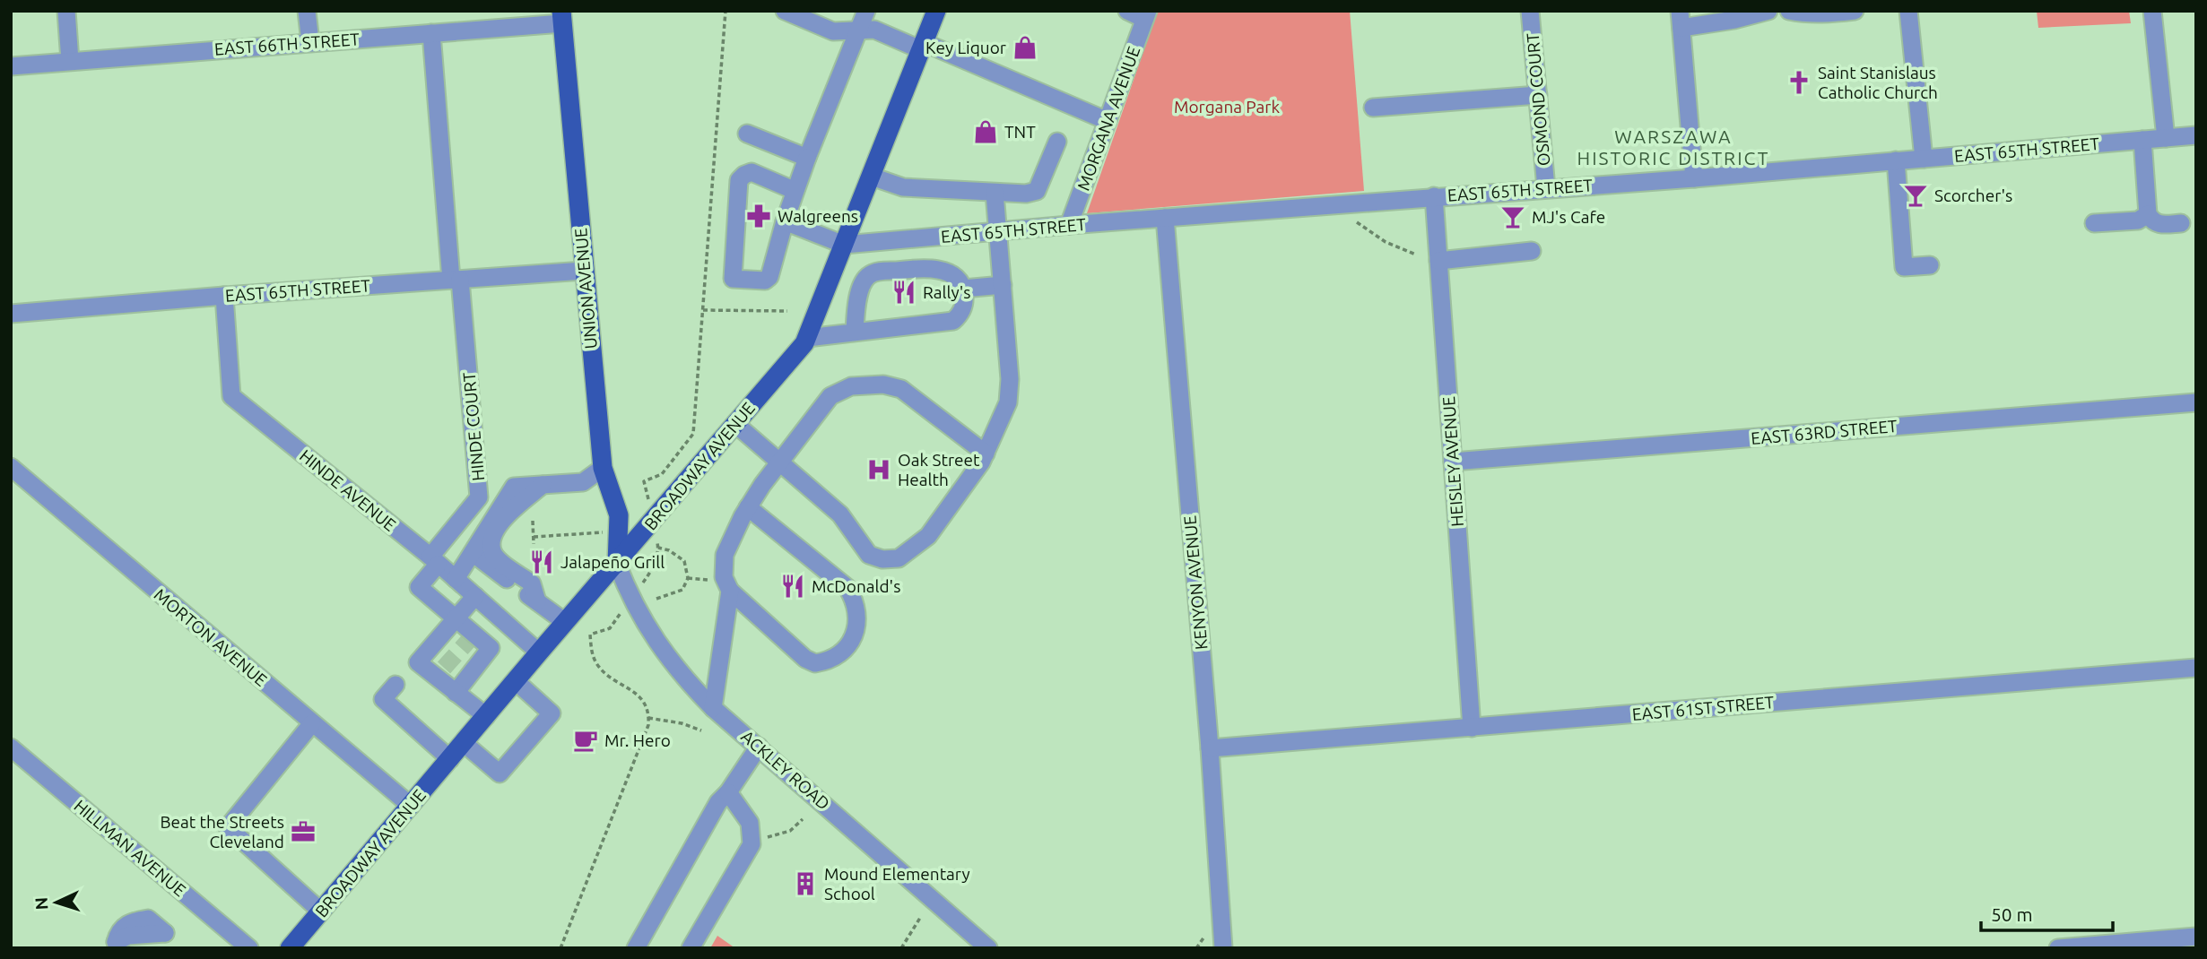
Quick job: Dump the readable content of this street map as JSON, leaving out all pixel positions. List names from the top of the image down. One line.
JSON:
{"streets":{"main road":["UNION AVENUE","BROADWAY AVENUE"],"street":["EAST 66TH STREET","OSMOND COURT","MORGANA AVENUE","EAST 65TH STREET","HINDE COURT","EAST 63RD STREET","HEISLEY AVENUE","HINDE AVENUE","KENYON AVENUE","MORTON AVENUE","EAST 61ST STREET","ACKLEY ROAD","HILLMAN AVENUE"]},"crossings":[["EAST 66TH STREET","UNION AVENUE"],["EAST 66TH STREET","HINDE COURT"],["OSMOND COURT","EAST 65TH STREET"],["MORGANA AVENUE","EAST 65TH STREET"],["EAST 65TH STREET","UNION AVENUE"],["EAST 65TH STREET","HINDE COURT"],["EAST 65TH STREET","HEISLEY AVENUE"],["EAST 65TH STREET","BROADWAY AVENUE"],["EAST 65TH STREET","HINDE AVENUE"],["EAST 65TH STREET","KENYON AVENUE"],["UNION AVENUE","BROADWAY AVENUE"],["UNION AVENUE","ACKLEY ROAD"],["HINDE COURT","HINDE AVENUE"],["EAST 63RD STREET","HEISLEY AVENUE"],["HEISLEY AVENUE","EAST 61ST STREET"],["BROADWAY AVENUE","HINDE AVENUE"],["BROADWAY AVENUE","MORTON AVENUE"],["BROADWAY AVENUE","ACKLEY ROAD"],["KENYON AVENUE","EAST 61ST STREET"]],"districts":["WARSZAWA HISTORIC DISTRICT"],"parks":["Morgana Park"],"places":{"shop":["Key Liquor","TNT"],"church":["Saint Stanislaus Catholic Church"],"bar":["Scorcher's","MJ's Cafe"],"pharmacy":["Walgreens"],"restaurant":["Rally's","Jalapeño Grill","McDonald's"],"hospital":["Oak Street Health"],"cafe":["Mr. Hero"],"office":["Beat the Streets Cleveland"],"building":["Mound Elementary School"]},"scale_bar":"50 m","north":"left"}
